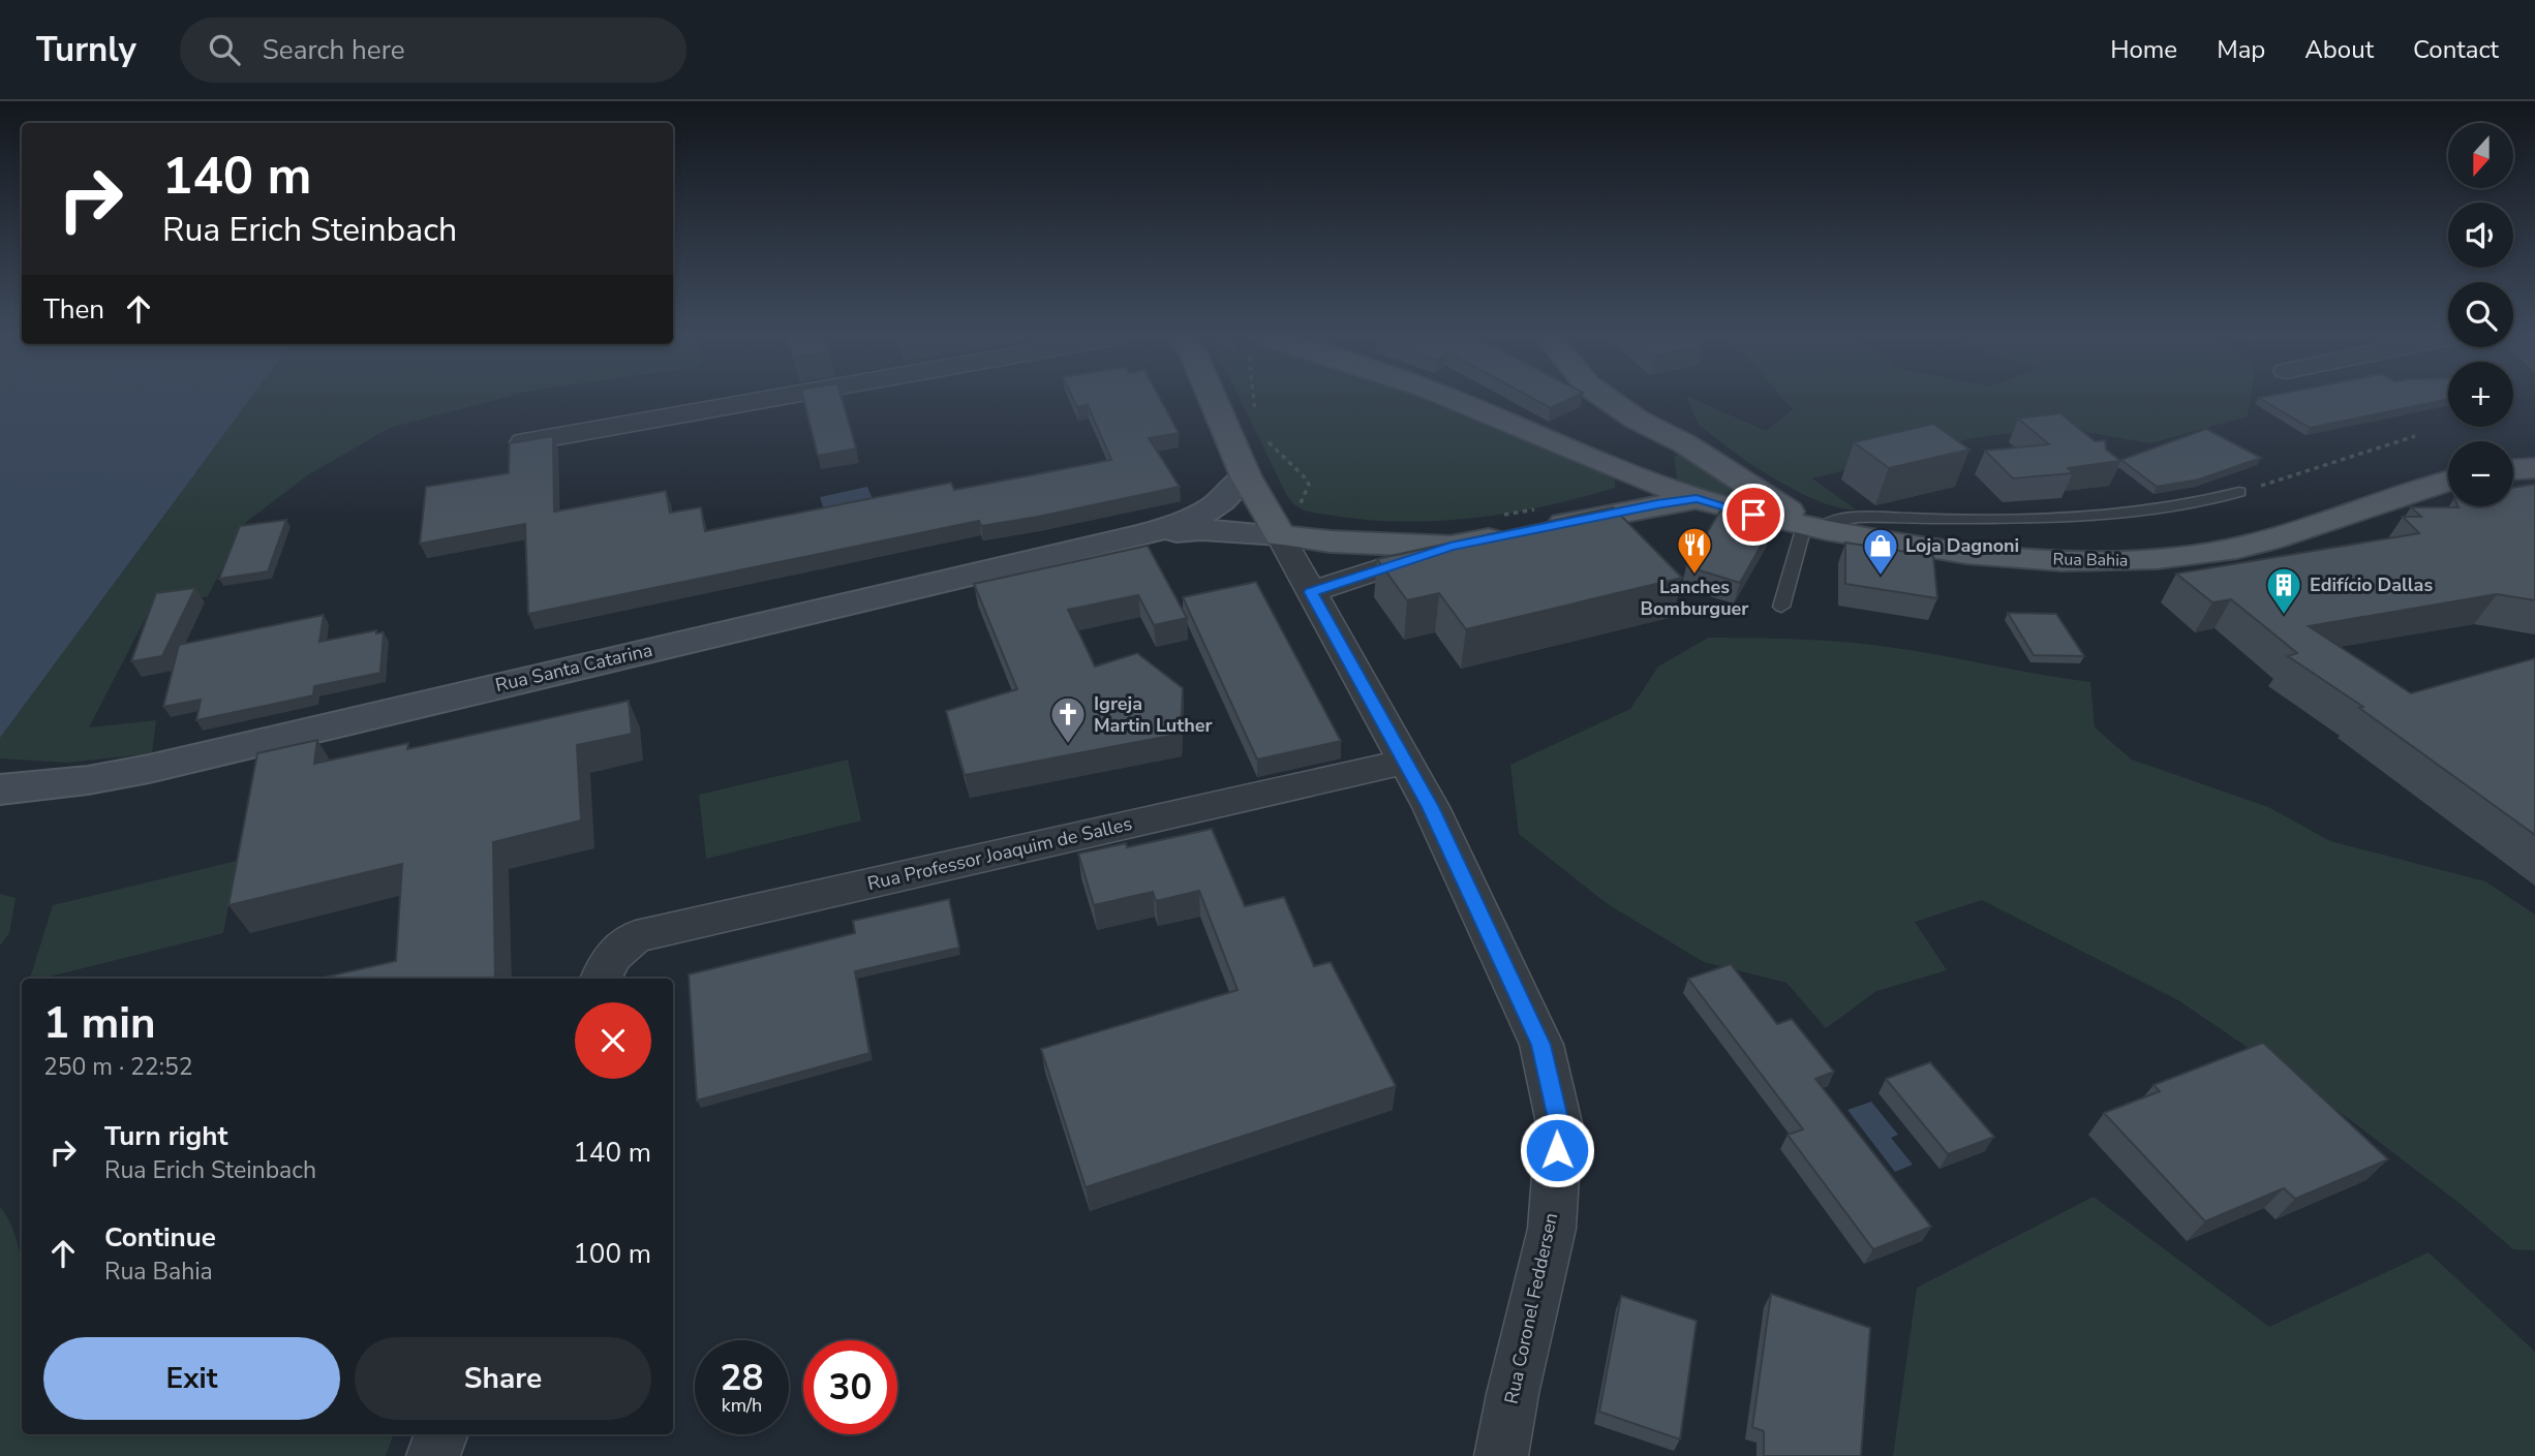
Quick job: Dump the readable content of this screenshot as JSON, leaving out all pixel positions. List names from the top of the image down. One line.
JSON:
{"streets":{"main road":["Rua Bahia","Rua Santa Catarina","Rua Coronel Feddersen"],"street":["Rua Professor Joaquim de Salles"]},"crossings":[["Rua Santa Catarina","Rua Coronel Feddersen"],["Rua Professor Joaquim de Salles","Rua Coronel Feddersen"]],"places":{"restaurant":["Lanches Bomburguer"],"shop":["Loja Dagnoni"],"building":["Edifício Dallas"],"church":["Igreja Martin Luther"]},"north":"bottom","page":{"header":"Turnly","search":"Search here","nav":["Home","Map","About","Contact"],"map_buttons":["+","−"],"turn":["140 m","Rua Erich Steinbach"],"then":"Then","heading":["1 min","250 m · 22:52"],"list":[{"name":"Turn right","note":"Rua Erich Steinbach","value":"140 m"},{"name":"Continue","note":"Rua Bahia","value":"100 m"}],"buttons":["Exit","Share"],"speed":"28 km/h","limit":"30"}}
